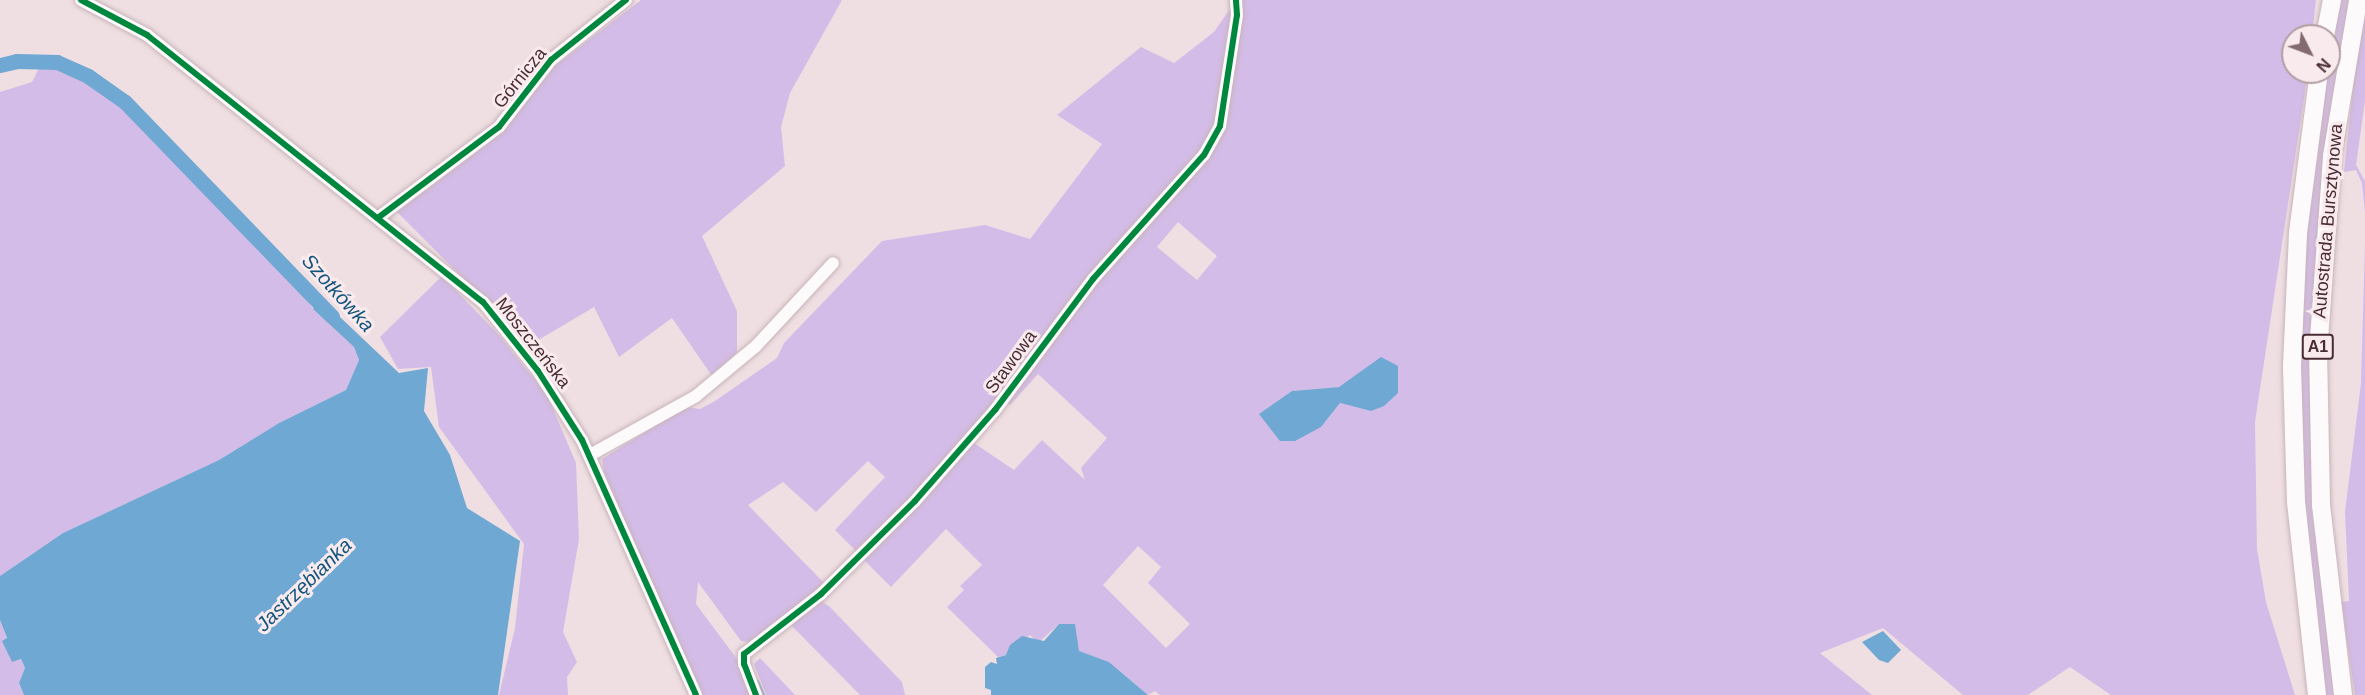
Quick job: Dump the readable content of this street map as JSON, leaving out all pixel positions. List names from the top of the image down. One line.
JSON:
{"streets":{"highway":["Autostrada Bursztynowa","A1"],"street":["Górnicza","Moszczeńska","Stawowa"]},"crossings":[["Górnicza","Moszczeńska"]],"water":["Szotkówka","Jastrzębianka"],"north":"bottom right"}
